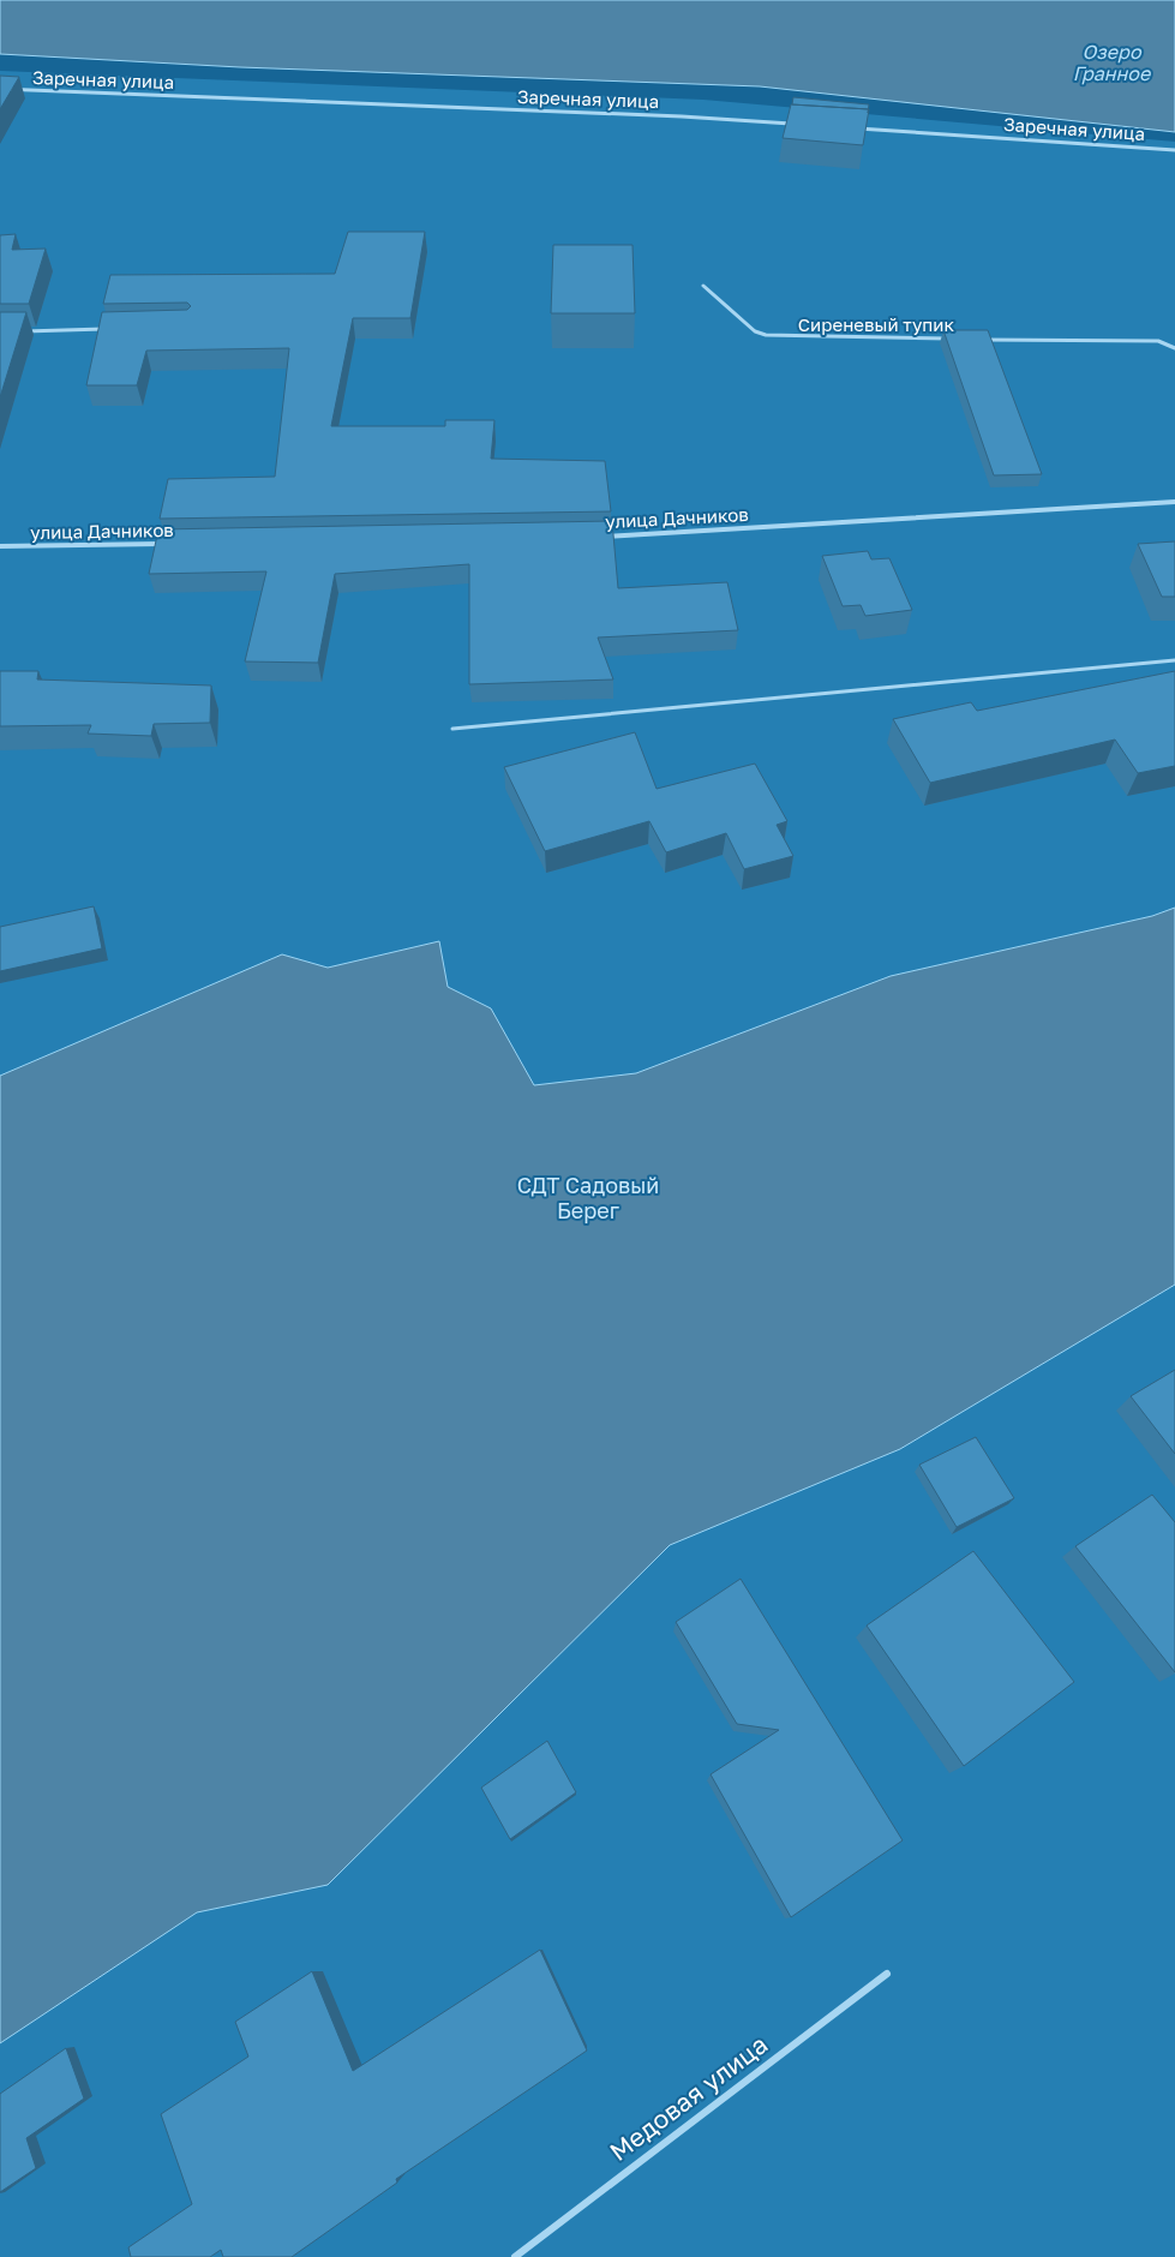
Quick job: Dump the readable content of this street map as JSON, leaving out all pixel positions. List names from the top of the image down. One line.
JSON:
{"streets":{"street":["Заречная улица","Сиреневый тупик","улица Дачников","Медовая улица"]},"water":["Озеро Гранное"],"parks":["СДТ Садовый Берег"]}
